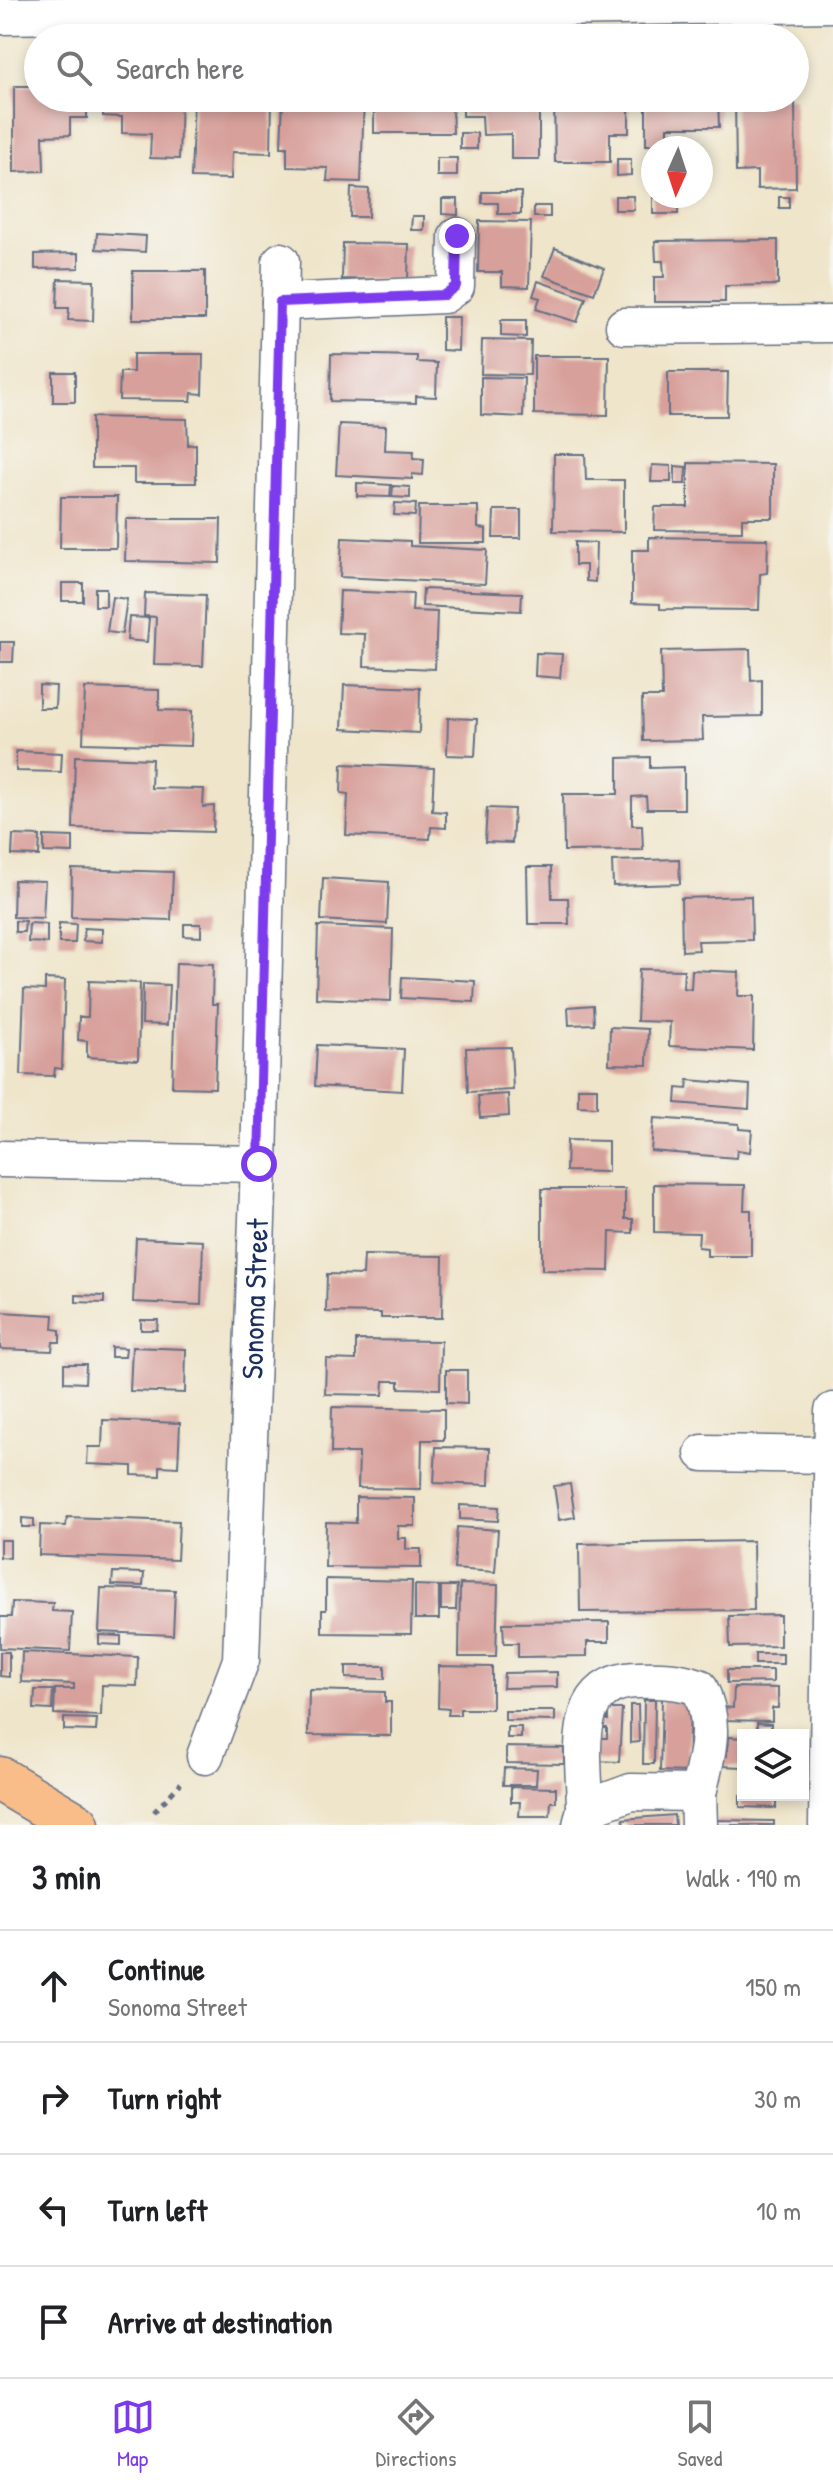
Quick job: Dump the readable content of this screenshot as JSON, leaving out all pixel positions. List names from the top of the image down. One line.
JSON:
{"streets":{"street":["Sonoma Street"]},"north":"bottom","page":{"search":"Search here","heading":["3 min","Walk · 190 m"],"list":[["Continue","Sonoma Street","150 m"],["Turn right","30 m"],["Turn left","10 m"],"Arrive at destination"],"nav":["Map","Directions","Saved"]}}
